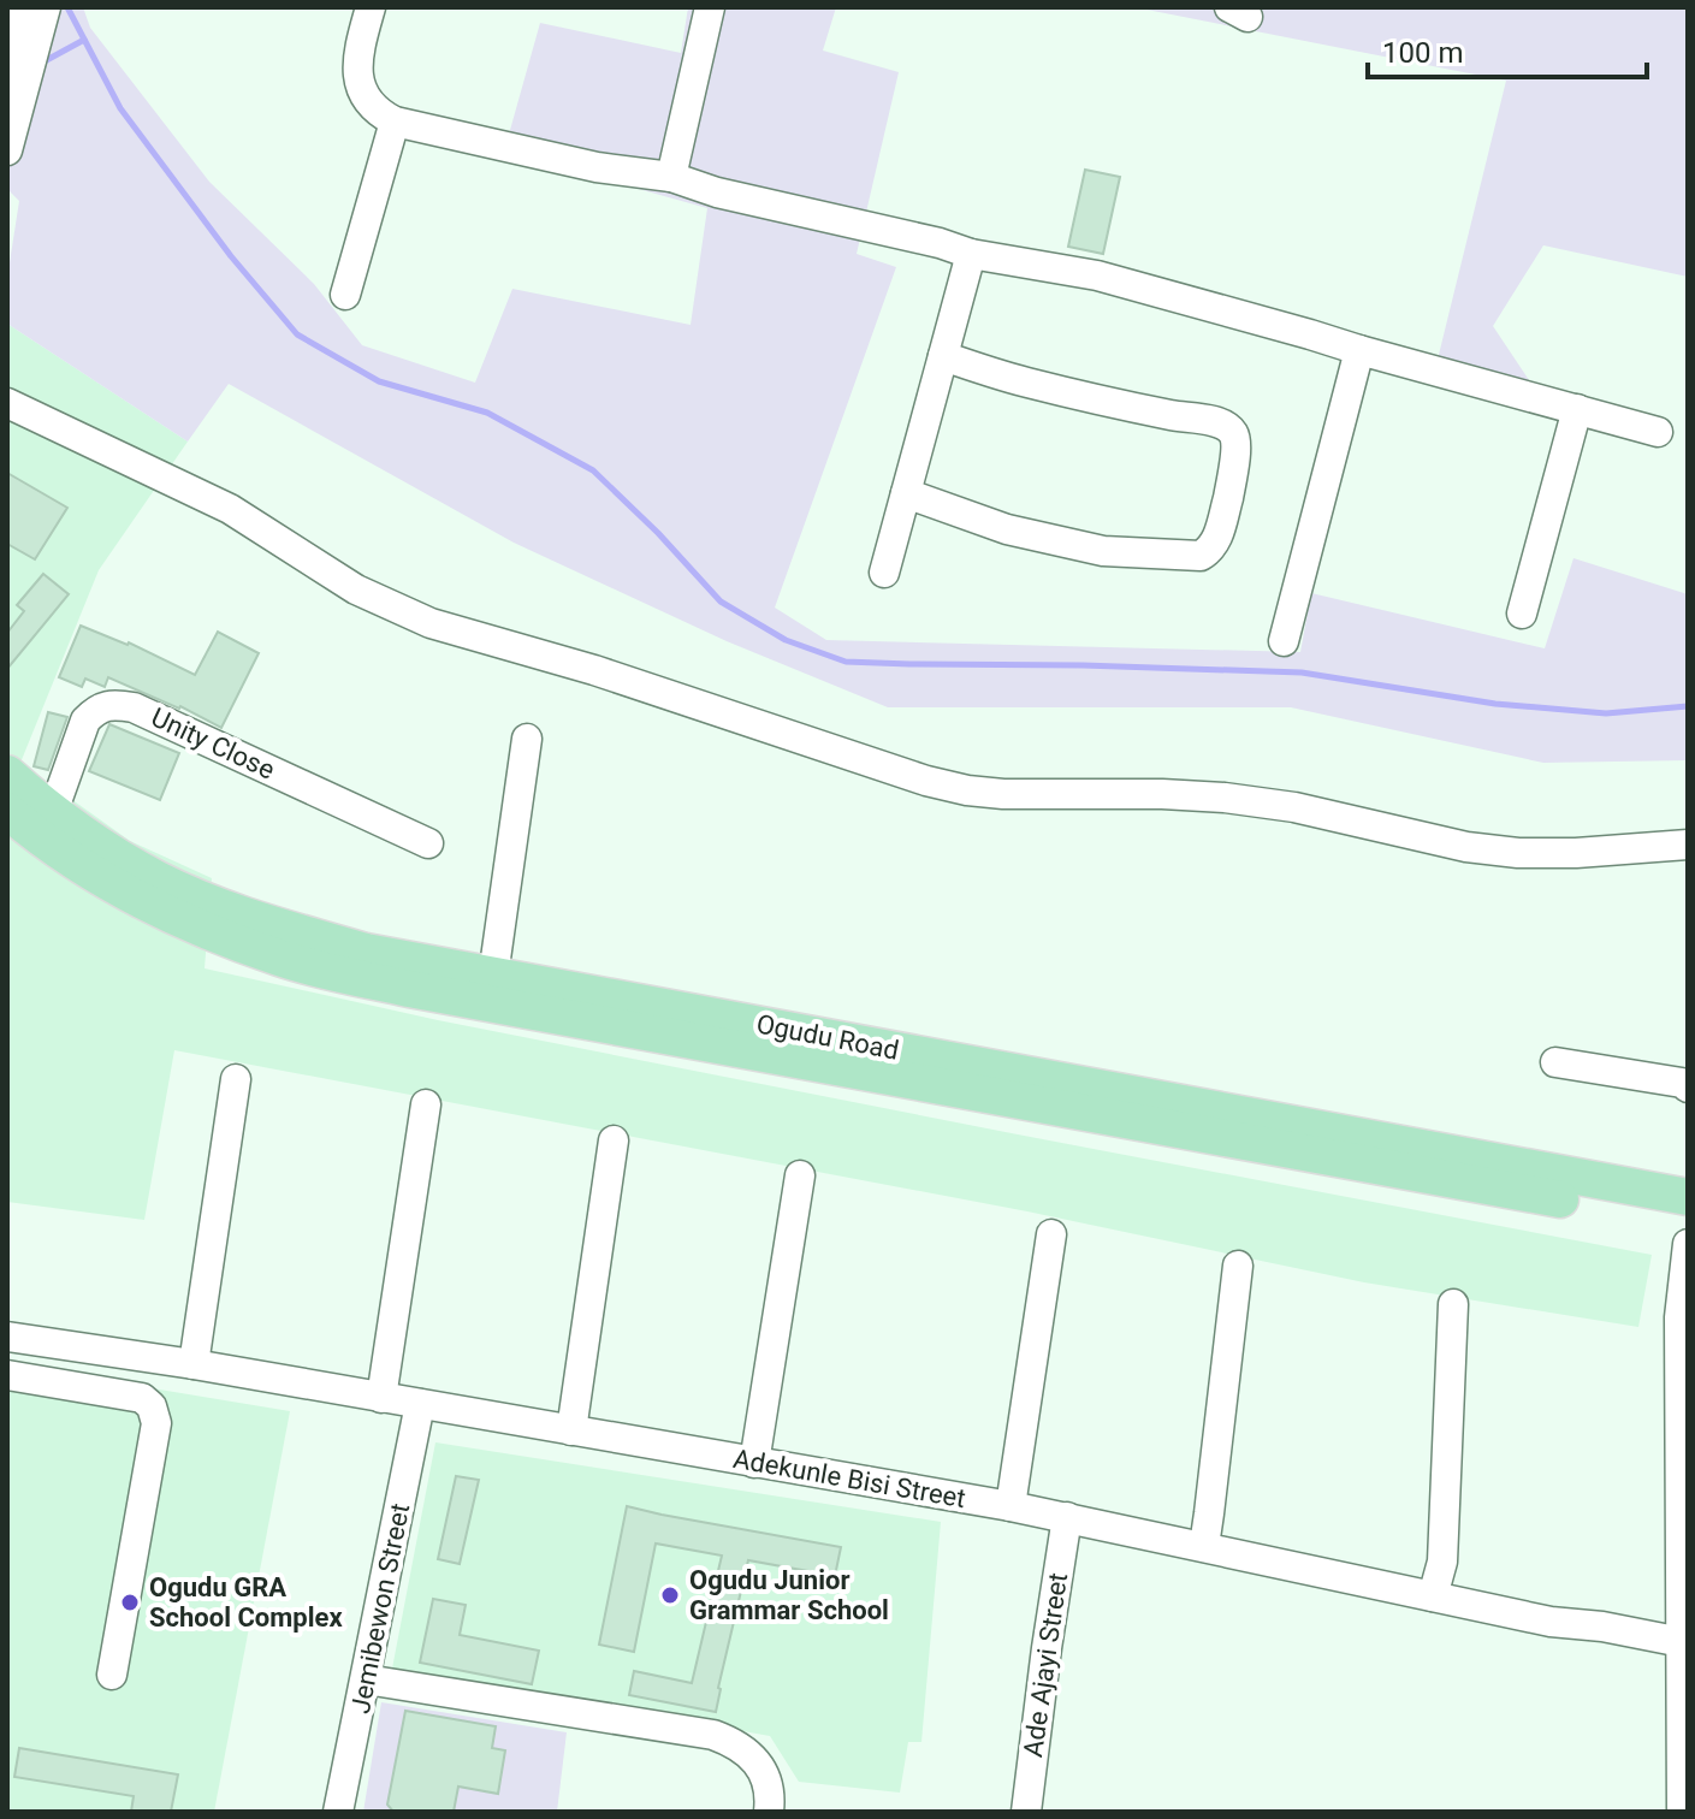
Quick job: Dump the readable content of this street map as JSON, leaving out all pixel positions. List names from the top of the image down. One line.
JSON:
{"streets":{"main road":["Ogudu Road"],"street":["Unity Close","Adekunle Bisi Street","Jemibewon Street","Ade Ajayi Street"]},"crossings":[["Unity Close","Ogudu Road"],["Adekunle Bisi Street","Jemibewon Street"],["Adekunle Bisi Street","Ade Ajayi Street"]],"places":["Ogudu Junior Grammar School","Ogudu GRA School Complex"],"scale_bar":"100 m"}
